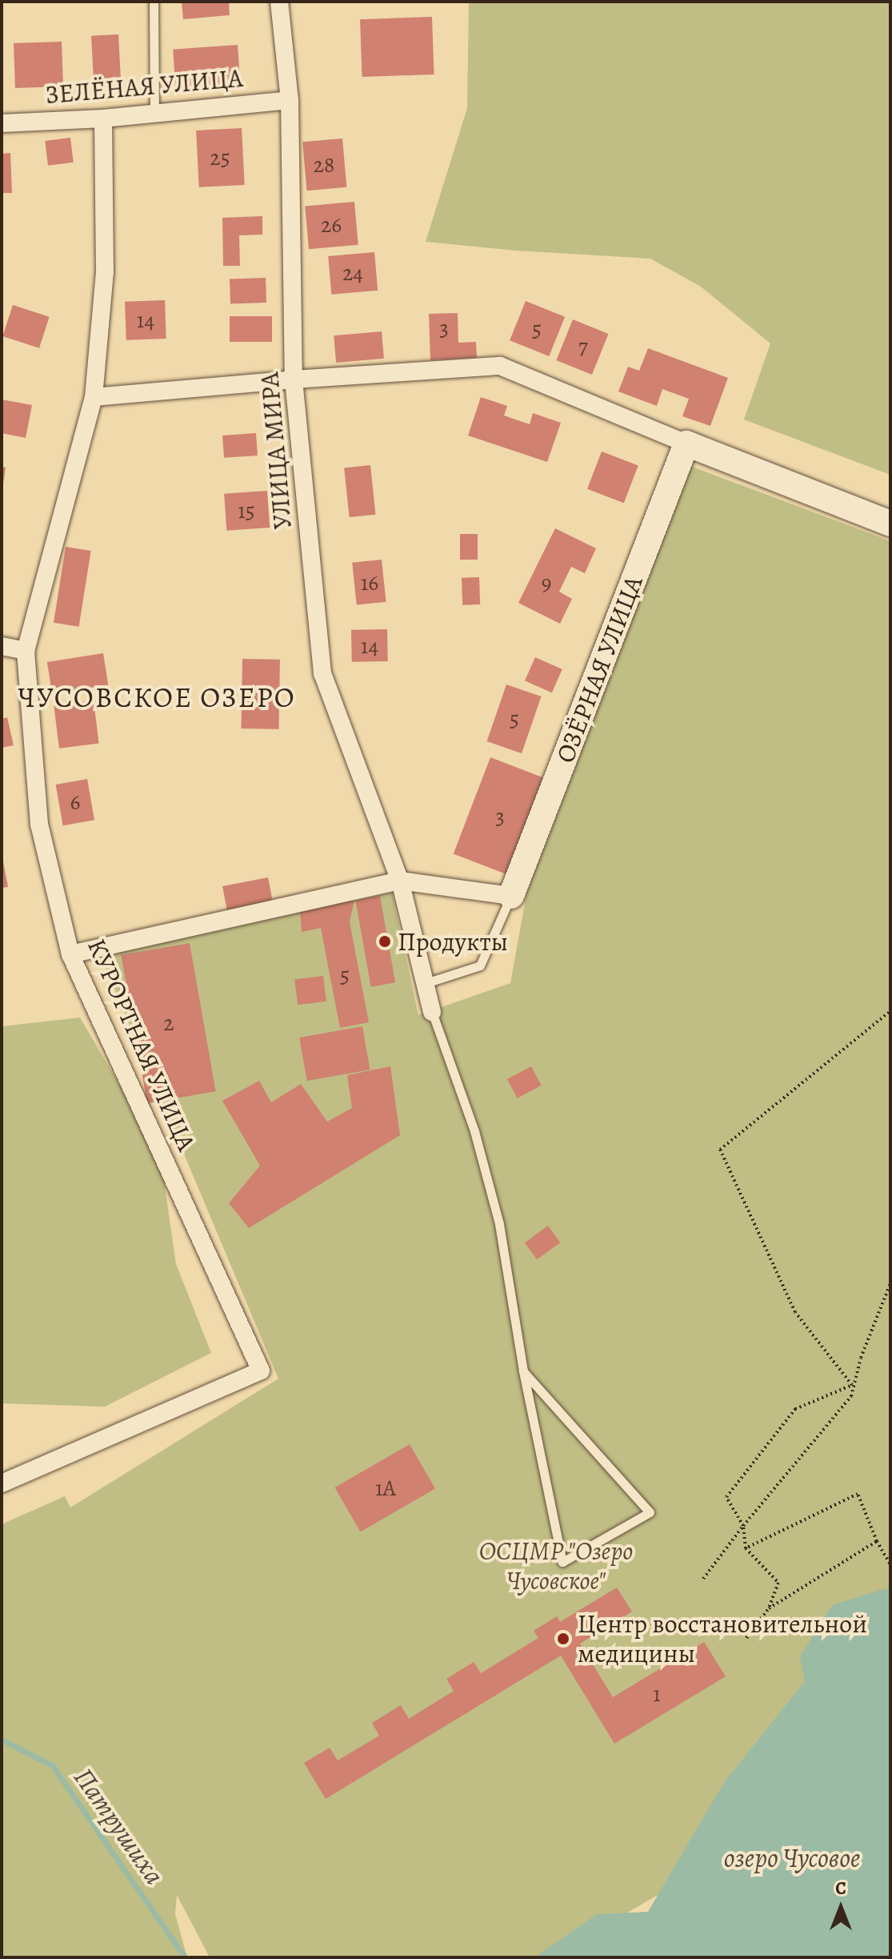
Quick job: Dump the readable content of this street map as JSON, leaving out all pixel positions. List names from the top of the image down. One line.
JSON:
{"streets":{"street":["ЗЕЛЁНАЯ УЛИЦА","УЛИЦА МИРА","ОЗЁРНАЯ УЛИЦА","КУРОРТНАЯ УЛИЦА"]},"crossings":[["ЗЕЛЁНАЯ УЛИЦА","УЛИЦА МИРА"],["ЗЕЛЁНАЯ УЛИЦА","КУРОРТНАЯ УЛИЦА"]],"districts":["ЧУСОВСКОЕ ОЗЕРО"],"water":["Патрушиха","озеро Чусовое"],"parks":["ОСЦМР \"Озеро Чусовское\""],"places":["Продукты","Центр восстановительной медицины"],"house_numbers":["25","28","26","24","14","3","5","7","15","16","9","14","5","6","3","5","2","1А","1"],"north":"top"}
